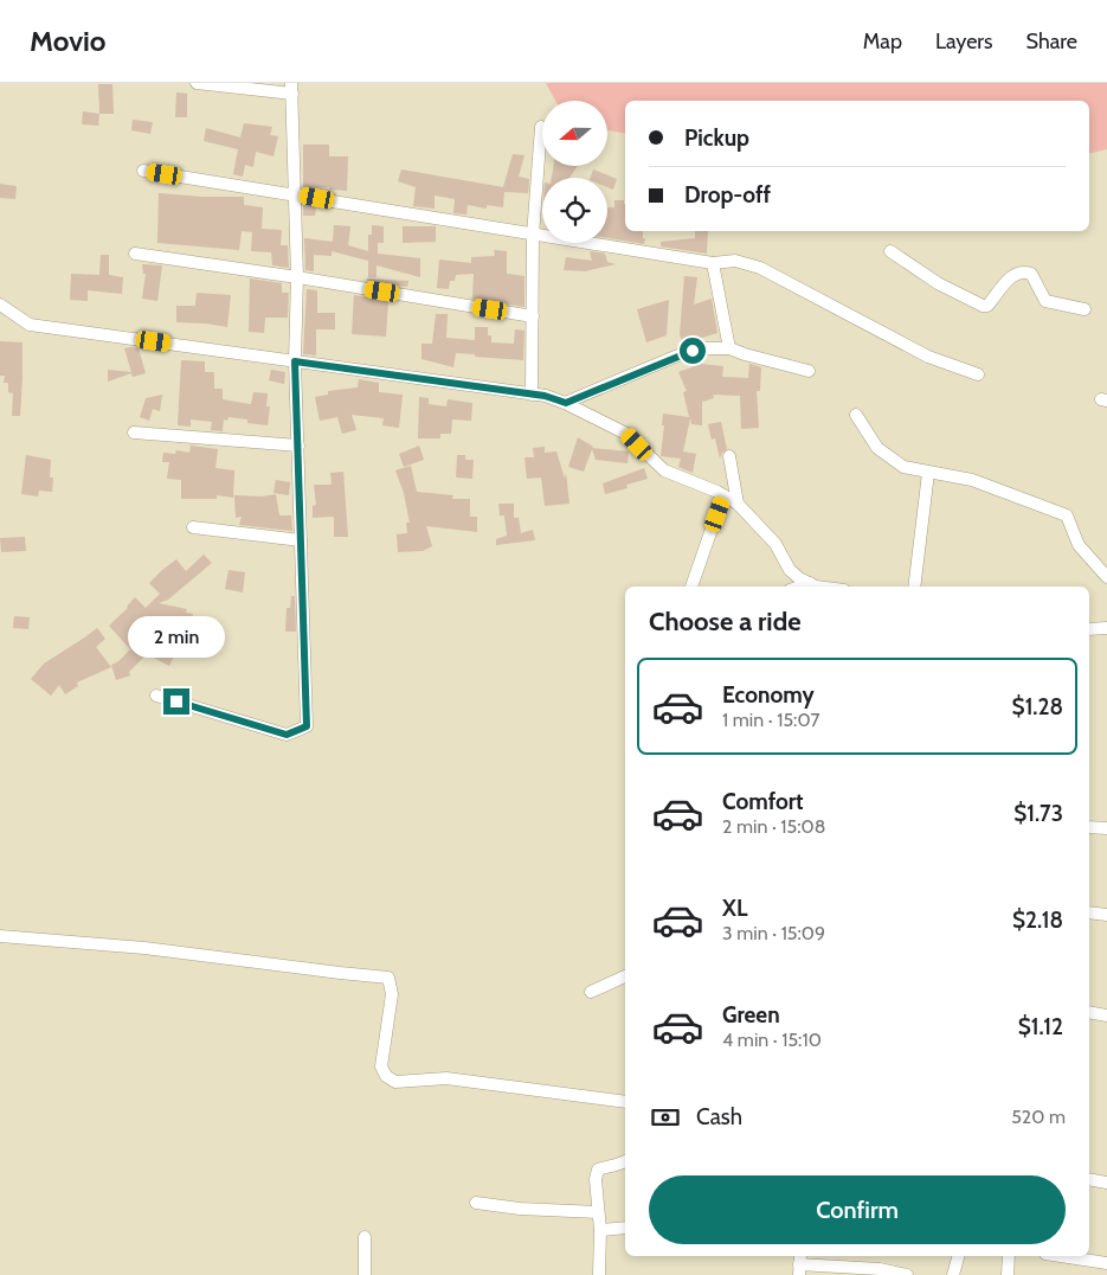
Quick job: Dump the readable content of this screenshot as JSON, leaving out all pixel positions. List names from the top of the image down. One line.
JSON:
{"north":"left","page":{"header":"Movio","nav":["Map","Layers","Share"],"banner":["Pickup","Drop-off"],"heading":"Choose a ride","bubble":"2 min","list":[{"name":"Economy","note":"1 min · 15:07","value":"$1.28"},{"name":"Comfort","note":"2 min · 15:08","value":"$1.73"},{"name":"XL","note":"3 min · 15:09","value":"$2.18"},{"name":"Green","note":"4 min · 15:10","value":"$1.12"}],"pay":["Cash","520 m"],"buttons":"Confirm"}}
